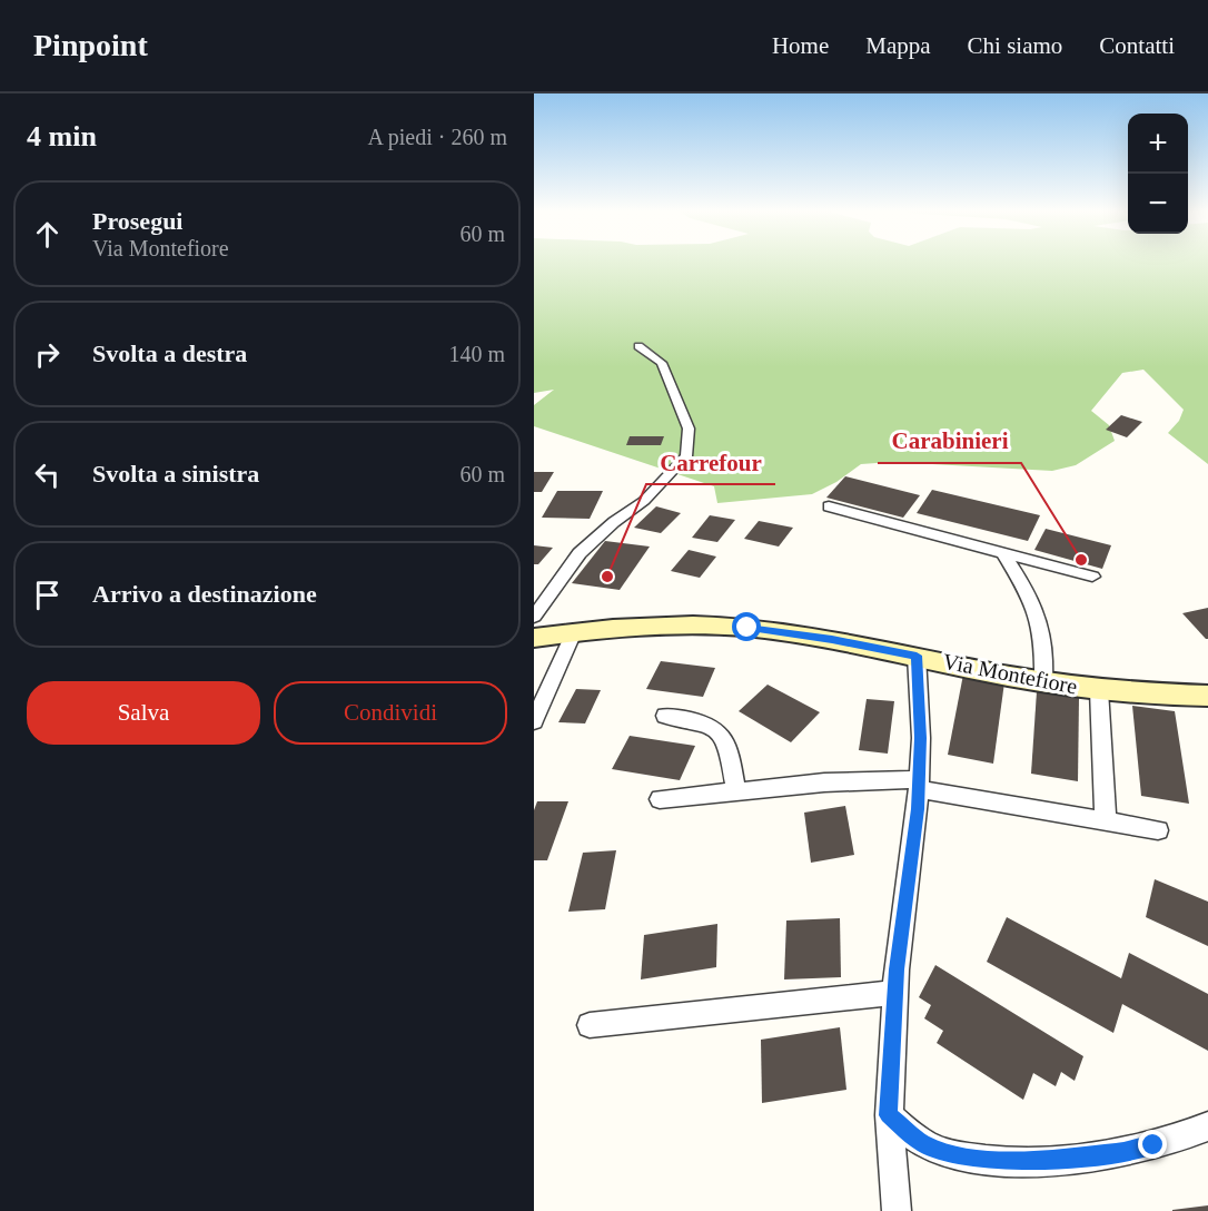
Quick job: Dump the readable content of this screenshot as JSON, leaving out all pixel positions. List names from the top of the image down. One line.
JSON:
{"streets":{"main road":["Via Montefiore"]},"places":["Carabinieri","Carrefour"],"page":{"header":"Pinpoint","nav":["Home","Mappa","Chi siamo","Contatti"],"heading":["4 min","A piedi · 260 m"],"map_buttons":["+","−"],"list":[["Prosegui","Via Montefiore","60 m"],["Svolta a destra","140 m"],["Svolta a sinistra","60 m"],"Arrivo a destinazione"],"buttons":["Salva","Condividi"]}}
